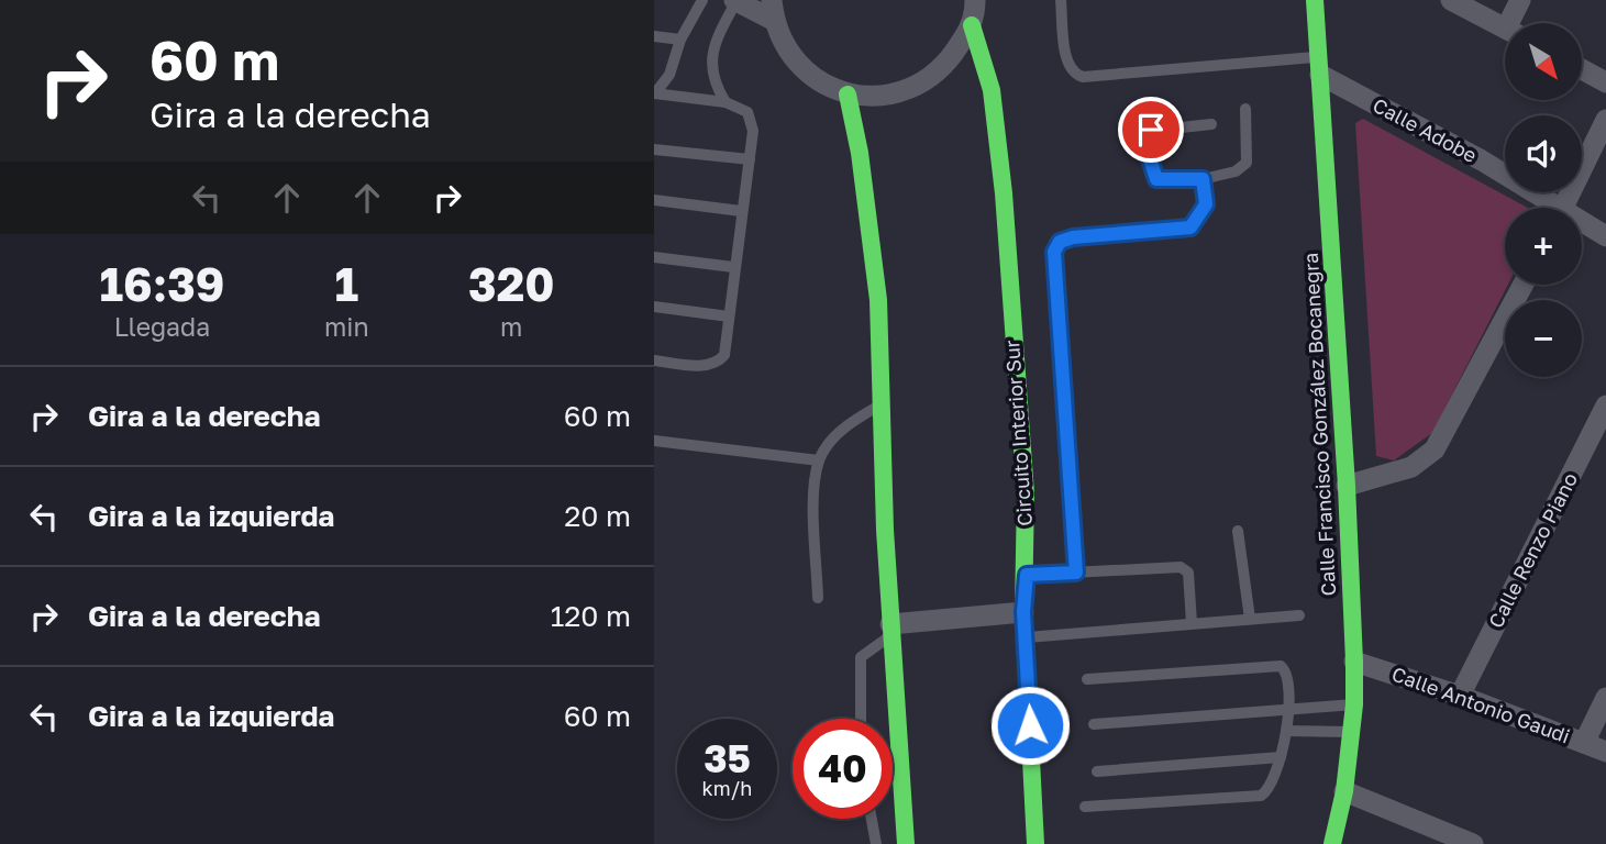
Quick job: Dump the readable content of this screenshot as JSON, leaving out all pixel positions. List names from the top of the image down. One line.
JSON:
{"streets":{"street":["Calle Adobe","Calle Francisco González Bocanegra","Circuito Interior Sur","Calle Renzo Piano","Calle Antonio Gaudi"]},"crossings":[["Calle Adobe","Calle Francisco González Bocanegra"],["Calle Francisco González Bocanegra","Calle Antonio Gaudi"],["Calle Renzo Piano","Calle Antonio Gaudi"]],"north":"bottom right","page":{"turn":["60 m","Gira a la derecha"],"map_buttons":["+","−"],"eta":["16:39","Llegada","1","min","320","m"],"list":[{"name":"Gira a la derecha","value":"60 m"},{"name":"Gira a la izquierda","value":"20 m"},{"name":"Gira a la derecha","value":"120 m"},{"name":"Gira a la izquierda","value":"60 m"}],"speed":"35 km/h","limit":"40"}}
